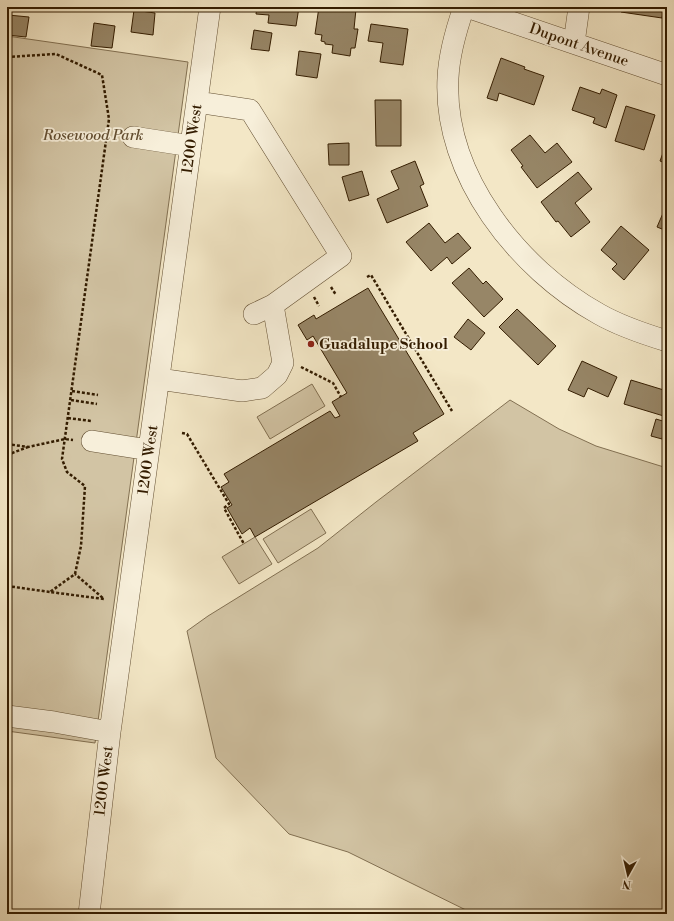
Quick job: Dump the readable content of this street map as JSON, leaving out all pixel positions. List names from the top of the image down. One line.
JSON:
{"streets":{"street":["Dupont Avenue","1200 West"]},"parks":["Rosewood Park"],"places":["Guadalupe School"],"north":"bottom"}
